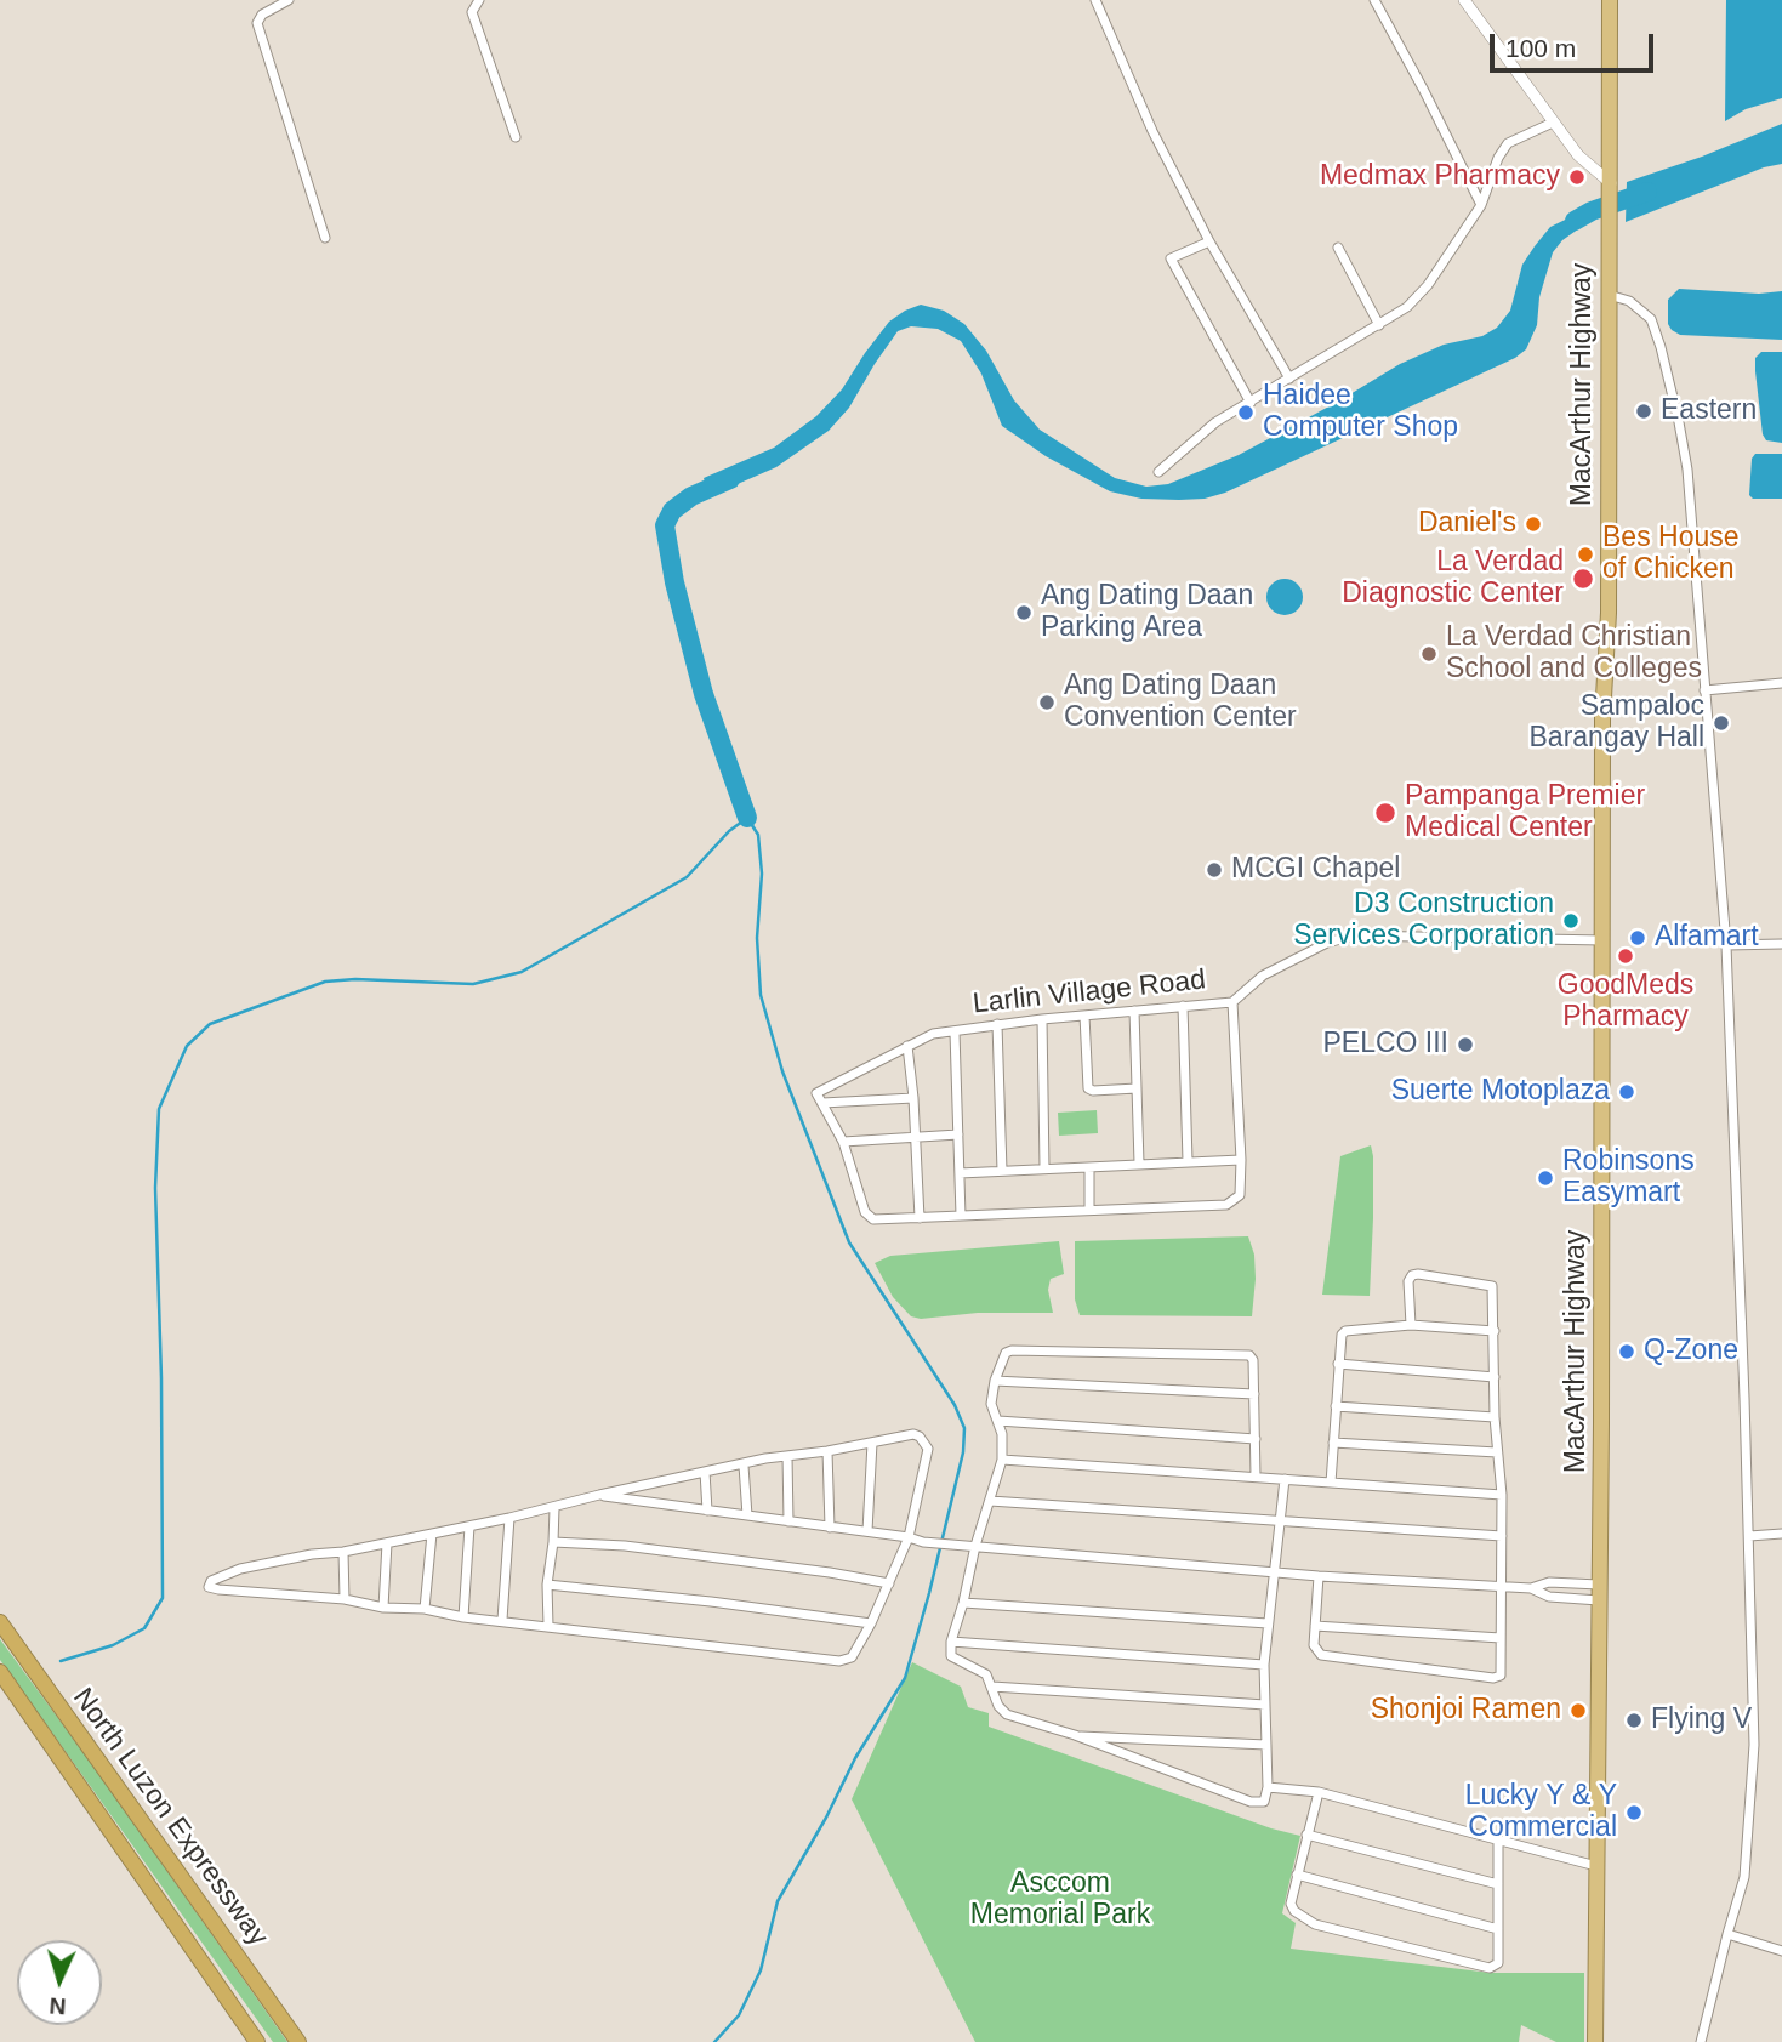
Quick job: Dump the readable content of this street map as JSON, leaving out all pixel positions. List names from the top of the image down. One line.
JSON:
{"streets":{"highway":["MacArthur Highway","North Luzon Expressway"],"street":["Larlin Village Road"]},"crossings":[["MacArthur Highway","Larlin Village Road"]],"parks":["Asccom Memorial Park"],"places":["Medmax Pharmacy","Eastern","Haidee Computer Shop","Daniel's","Bes House of Chicken","La Verdad Diagnostic Center","Ang Dating Daan Parking Area","La Verdad Christian School and Colleges","Ang Dating Daan Convention Center","Sampaloc Barangay Hall","Pampanga Premier Medical Center","MCGI Chapel","D3 Construction Services Corporation","Alfamart","GoodMeds Pharmacy","PELCO III","Suerte Motoplaza","Robinsons Easymart","Q-Zone","Shonjoi Ramen","Flying V","Lucky Y & Y Commercial"],"scale_bar":"100 m","north":"bottom"}
